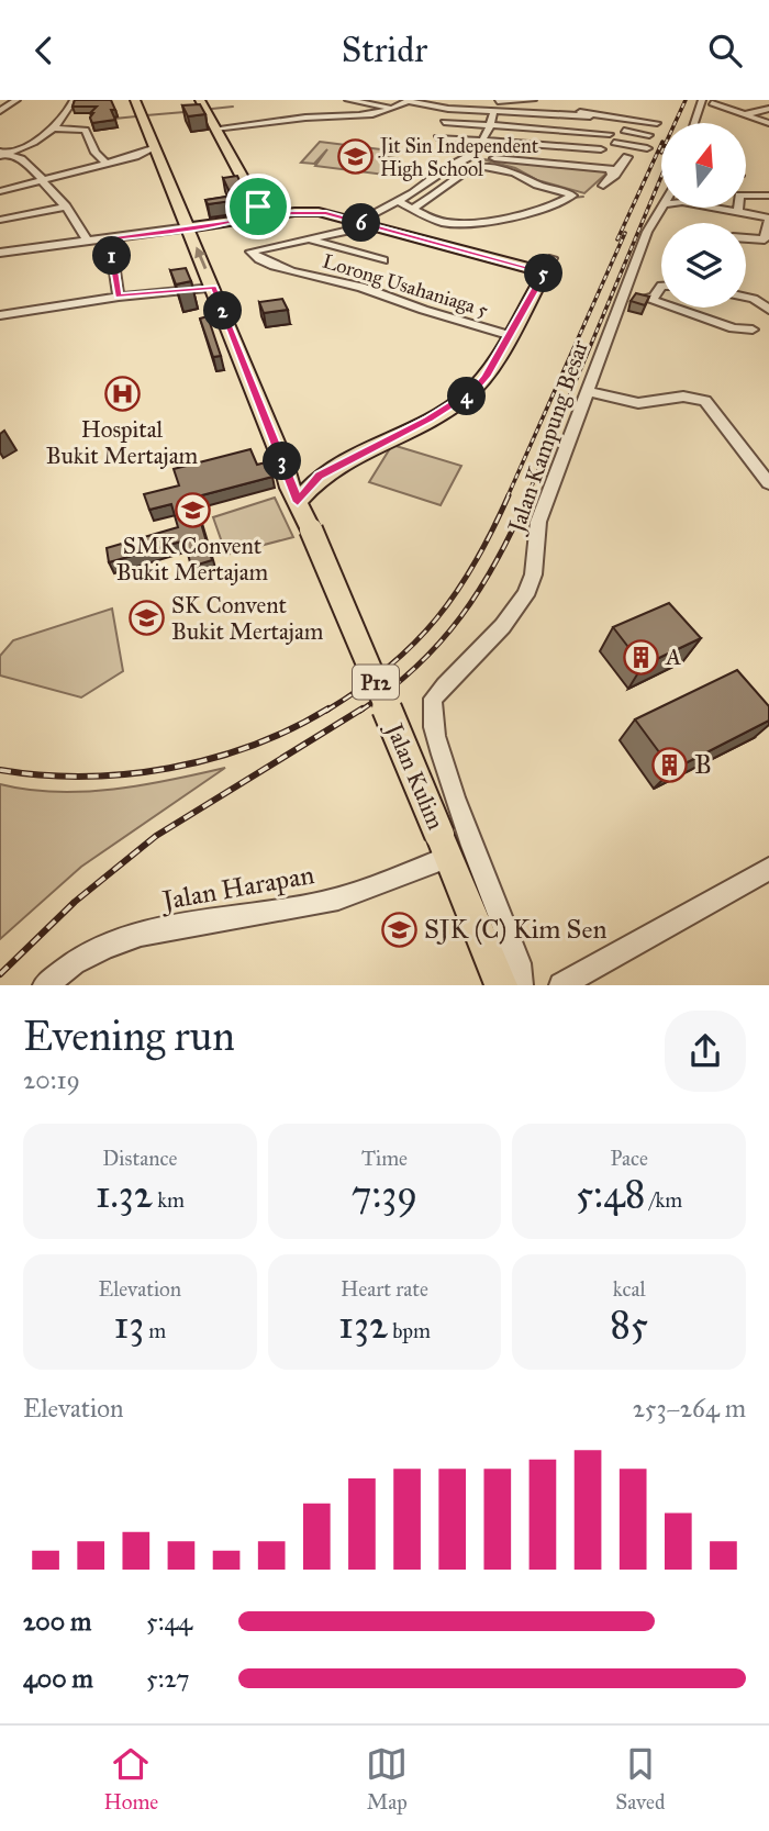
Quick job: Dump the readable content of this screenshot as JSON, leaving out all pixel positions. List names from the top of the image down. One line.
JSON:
{"streets":{"main road":["P12","Jalan Kulim"],"street":["Lorong Usahaniaga 5","Jalan Kampung Besar","Jalan Harapan"]},"crossings":[["Jalan Kulim","Jalan Harapan"]],"places":{"school or university":["Jit Sin Independent High School","SMK Convent Bukit Mertajam","SK Convent Bukit Mertajam","SJK (C) Kim Sen"],"hospital":["Hospital Bukit Mertajam"],"building":["A","B"]},"north":"top","page":{"header":"Stridr","pins":["6","1","5","2","4","3"],"heading":["Evening run","20:19"],"stats":[["Distance","1.32 km"],["Time","7:39"],["Pace","5:48 /km"],["Elevation","13 m"],["Heart rate","132 bpm"],["kcal","85"]],"chart":["Elevation","253–264 m"],"list":[{"name":"200 m","note":"5:44"},{"name":"400 m","note":"5:27"}],"tabs":["Home","Map","Saved"]}}
